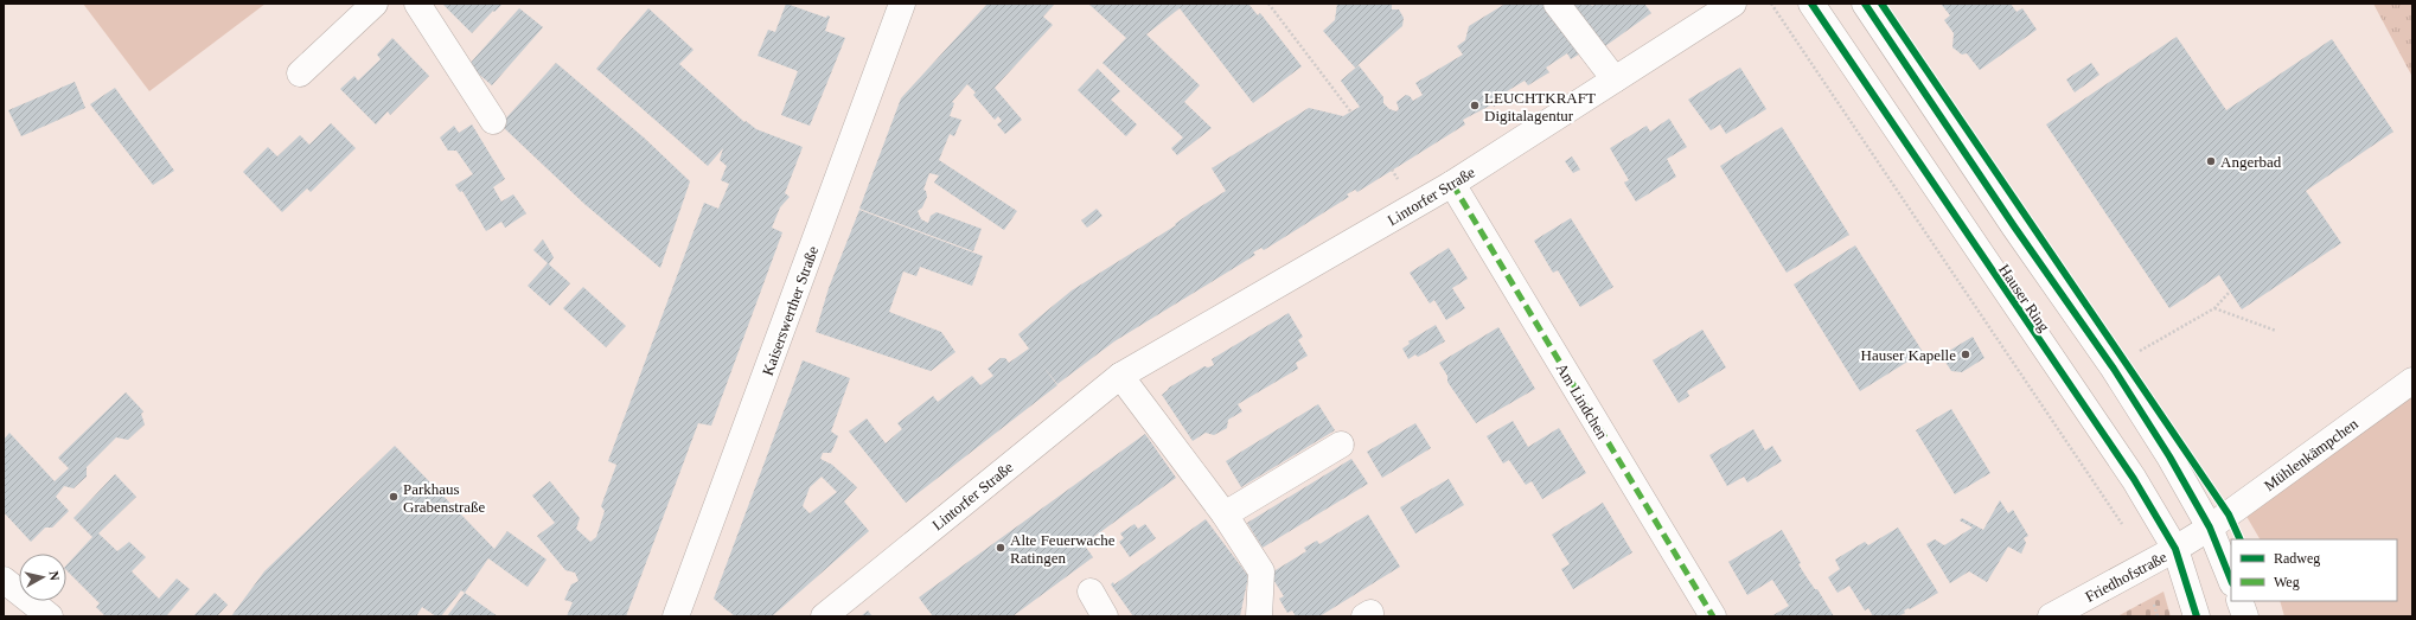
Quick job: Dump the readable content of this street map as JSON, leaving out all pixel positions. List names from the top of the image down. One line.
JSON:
{"streets":{"street":["Lintorfer Straße","Hauser Ring","Kaiserswerther Straße","Am Lindchen","Mühlenkämpchen","Friedhofstraße"]},"crossings":[["Lintorfer Straße","Am Lindchen"],["Hauser Ring","Mühlenkämpchen"],["Hauser Ring","Friedhofstraße"]],"places":["LEUCHTKRAFT Digitalagentur","Angerbad","Hauser Kapelle","Parkhaus Grabenstraße","Alte Feuerwache Ratingen"],"legend":["Radweg","Weg"],"north":"right"}
